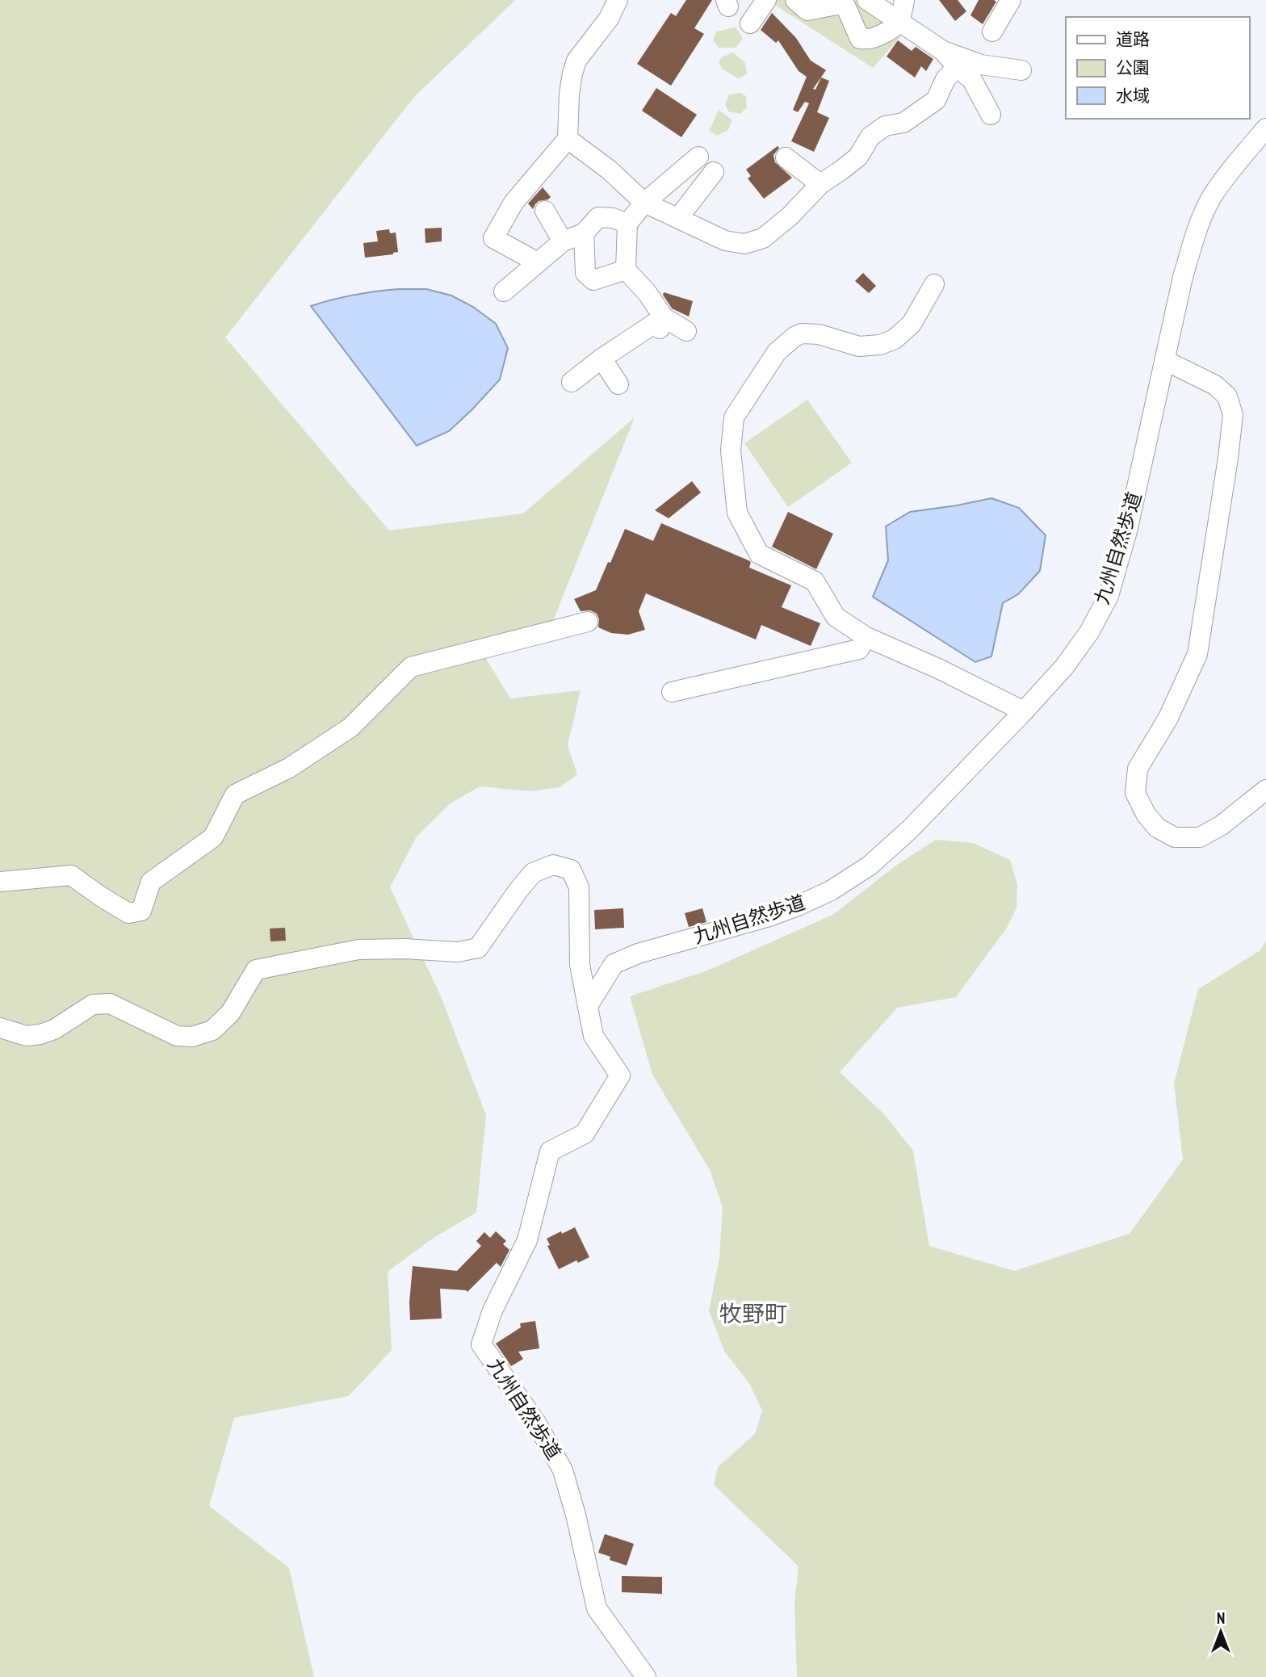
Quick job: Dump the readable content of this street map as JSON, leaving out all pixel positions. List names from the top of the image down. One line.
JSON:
{"streets":{"street":["九州自然歩道"]},"districts":["牧野町"],"legend":["道路","公園","水域"],"north":"top"}
